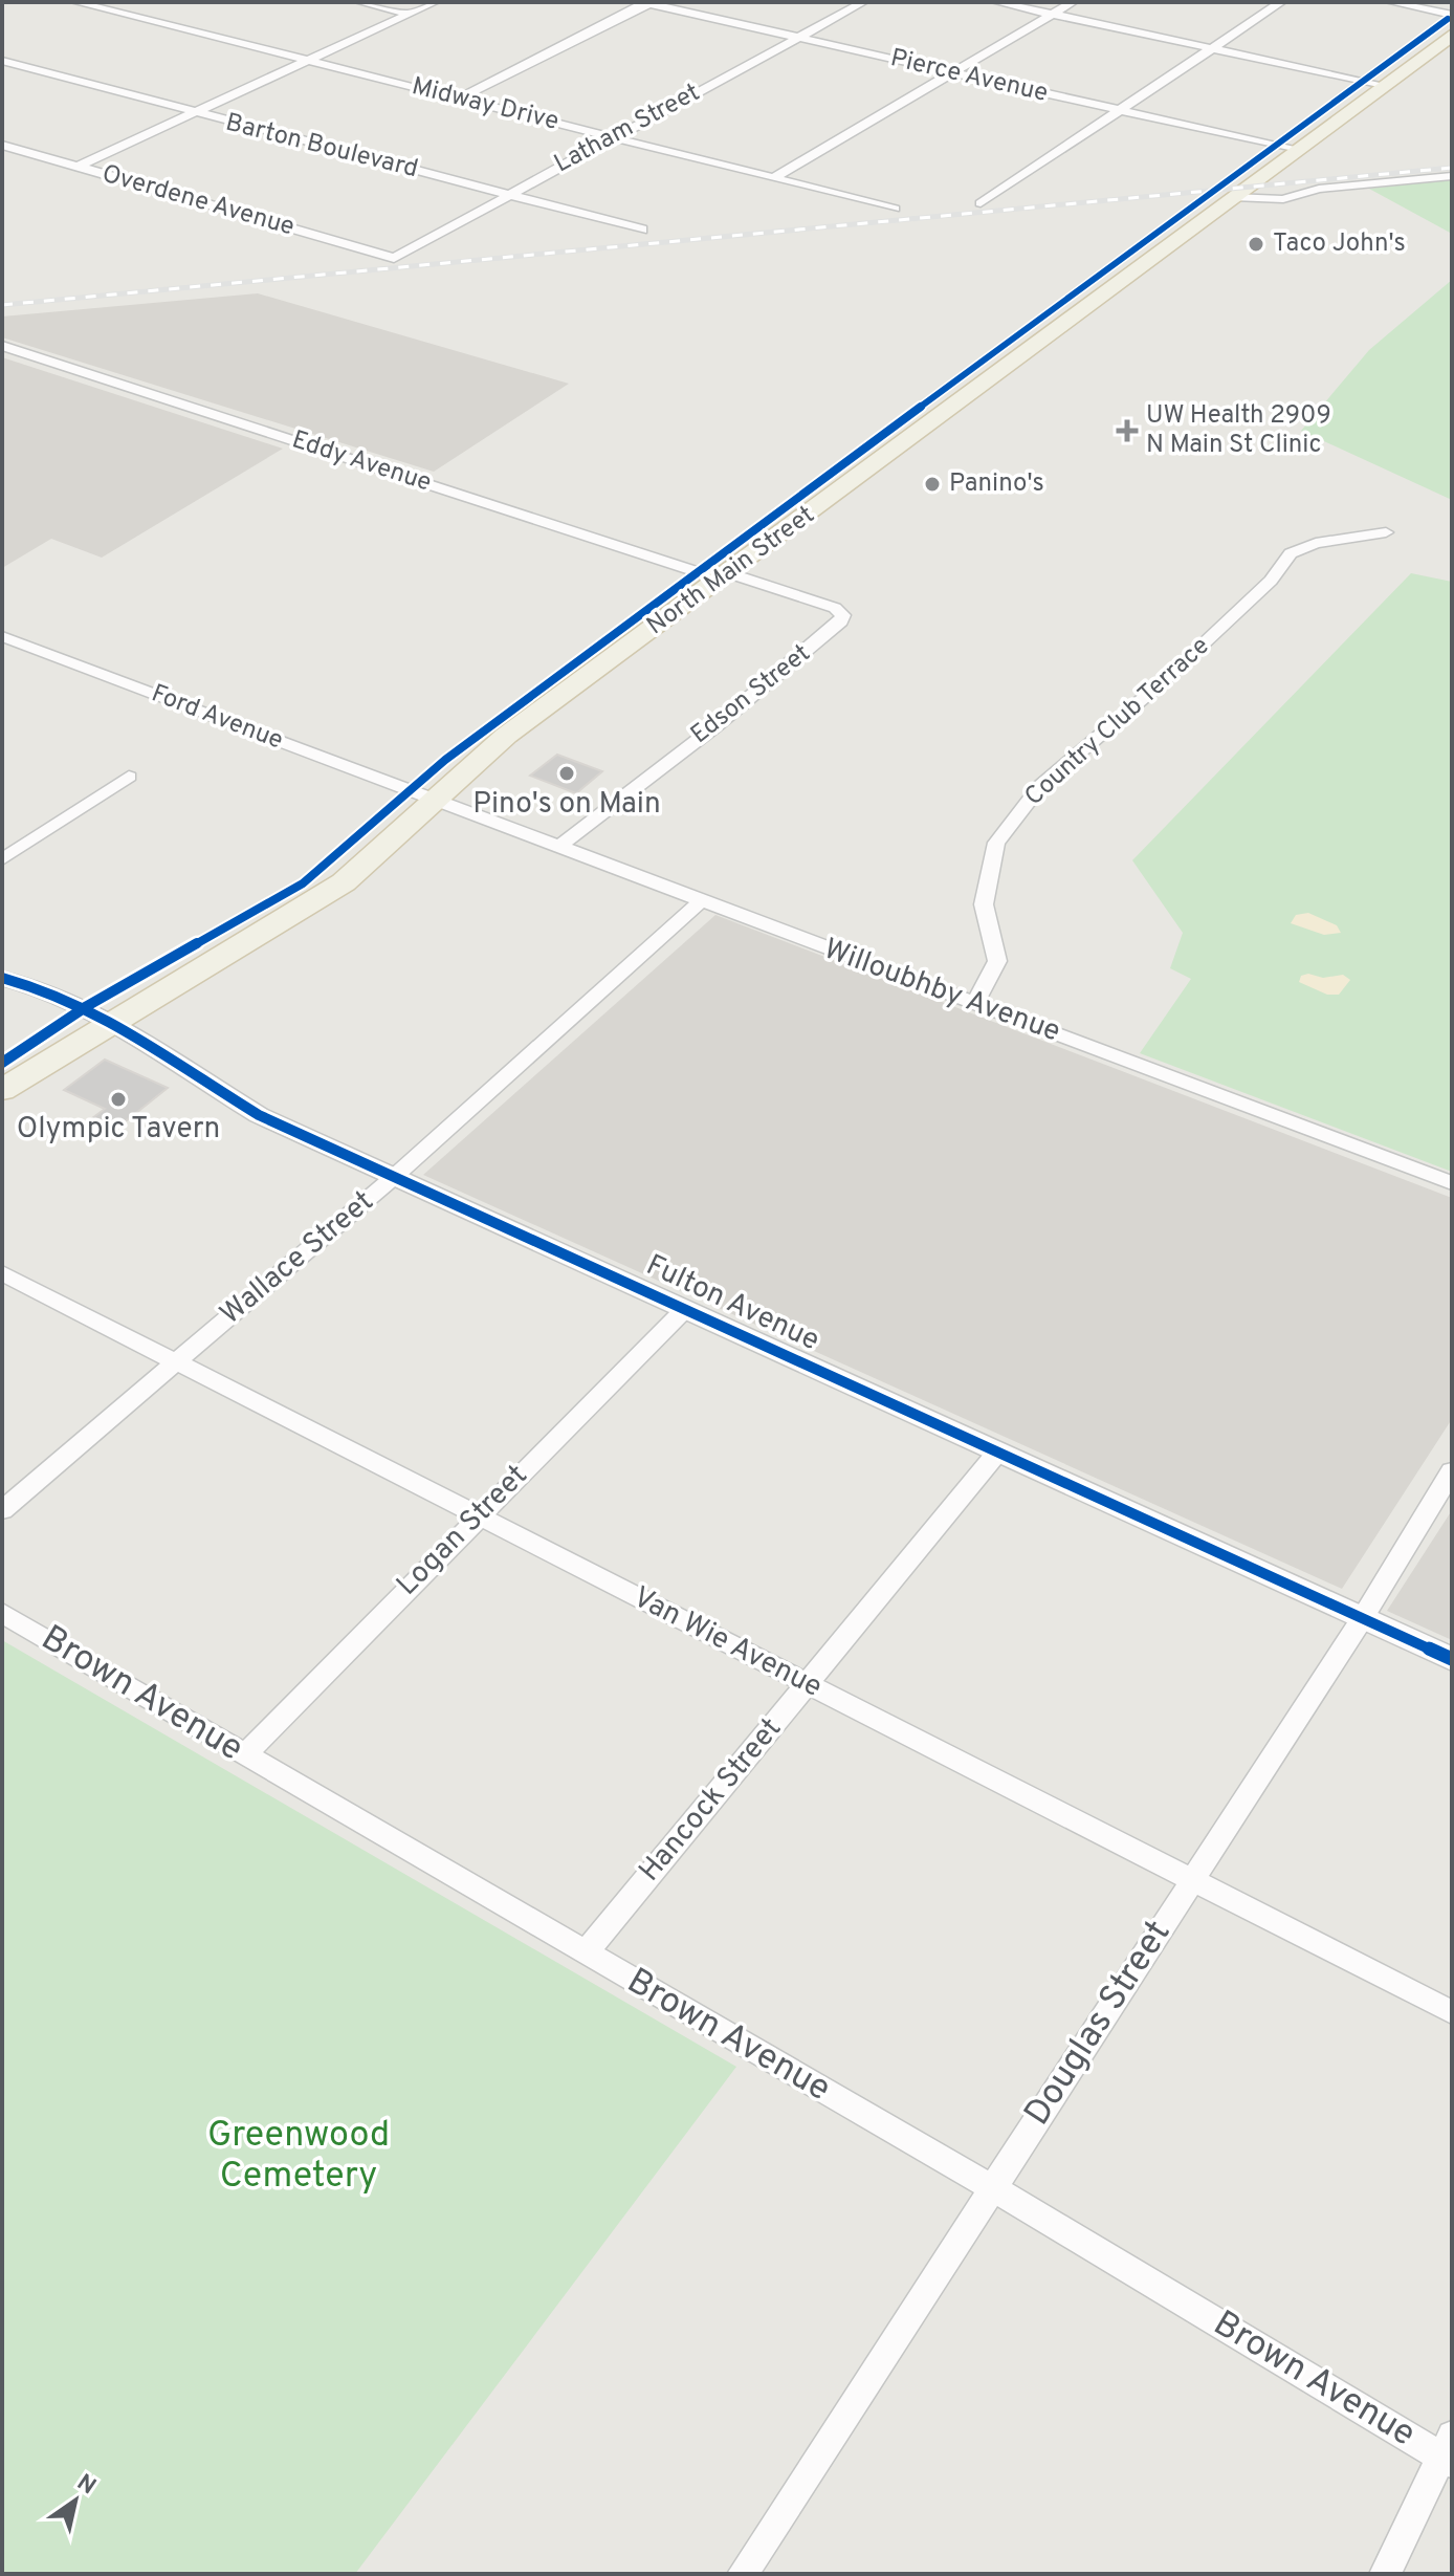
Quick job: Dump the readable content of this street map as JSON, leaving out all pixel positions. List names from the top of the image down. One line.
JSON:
{"streets":{"main road":["North Main Street"],"street":["Pierce Avenue","Midway Drive","Latham Street","Barton Boulevard","Overdene Avenue","Eddy Avenue","Edson Street","Ford Avenue","Country Club Terrace","Willoubhby Avenue","Wallace Street","Fulton Avenue","Logan Street","Van Wie Avenue","Brown Avenue","Hancock Street","Douglas Street"]},"crossings":[["Pierce Avenue","Latham Street"],["Pierce Avenue","North Main Street"],["Midway Drive","Latham Street"],["Latham Street","Barton Boulevard"],["Latham Street","Overdene Avenue"],["Eddy Avenue","North Main Street"],["Eddy Avenue","Edson Street"],["North Main Street","Edson Street"],["North Main Street","Ford Avenue"],["North Main Street","Willoubhby Avenue"],["North Main Street","Fulton Avenue"],["Edson Street","Willoubhby Avenue"],["Ford Avenue","Willoubhby Avenue"],["Country Club Terrace","Willoubhby Avenue"],["Willoubhby Avenue","Wallace Street"],["Wallace Street","Fulton Avenue"],["Wallace Street","Van Wie Avenue"],["Fulton Avenue","Logan Street"],["Fulton Avenue","Hancock Street"],["Fulton Avenue","Douglas Street"],["Logan Street","Van Wie Avenue"],["Logan Street","Brown Avenue"],["Van Wie Avenue","Hancock Street"],["Van Wie Avenue","Douglas Street"],["Brown Avenue","Hancock Street"],["Brown Avenue","Douglas Street"]],"parks":["Greenwood Cemetery"],"places":{"other":["Taco John's","Panino's","Pino's on Main","Olympic Tavern"],"health":["UW Health 2909 N Main St Clinic"]},"north":"top right"}
